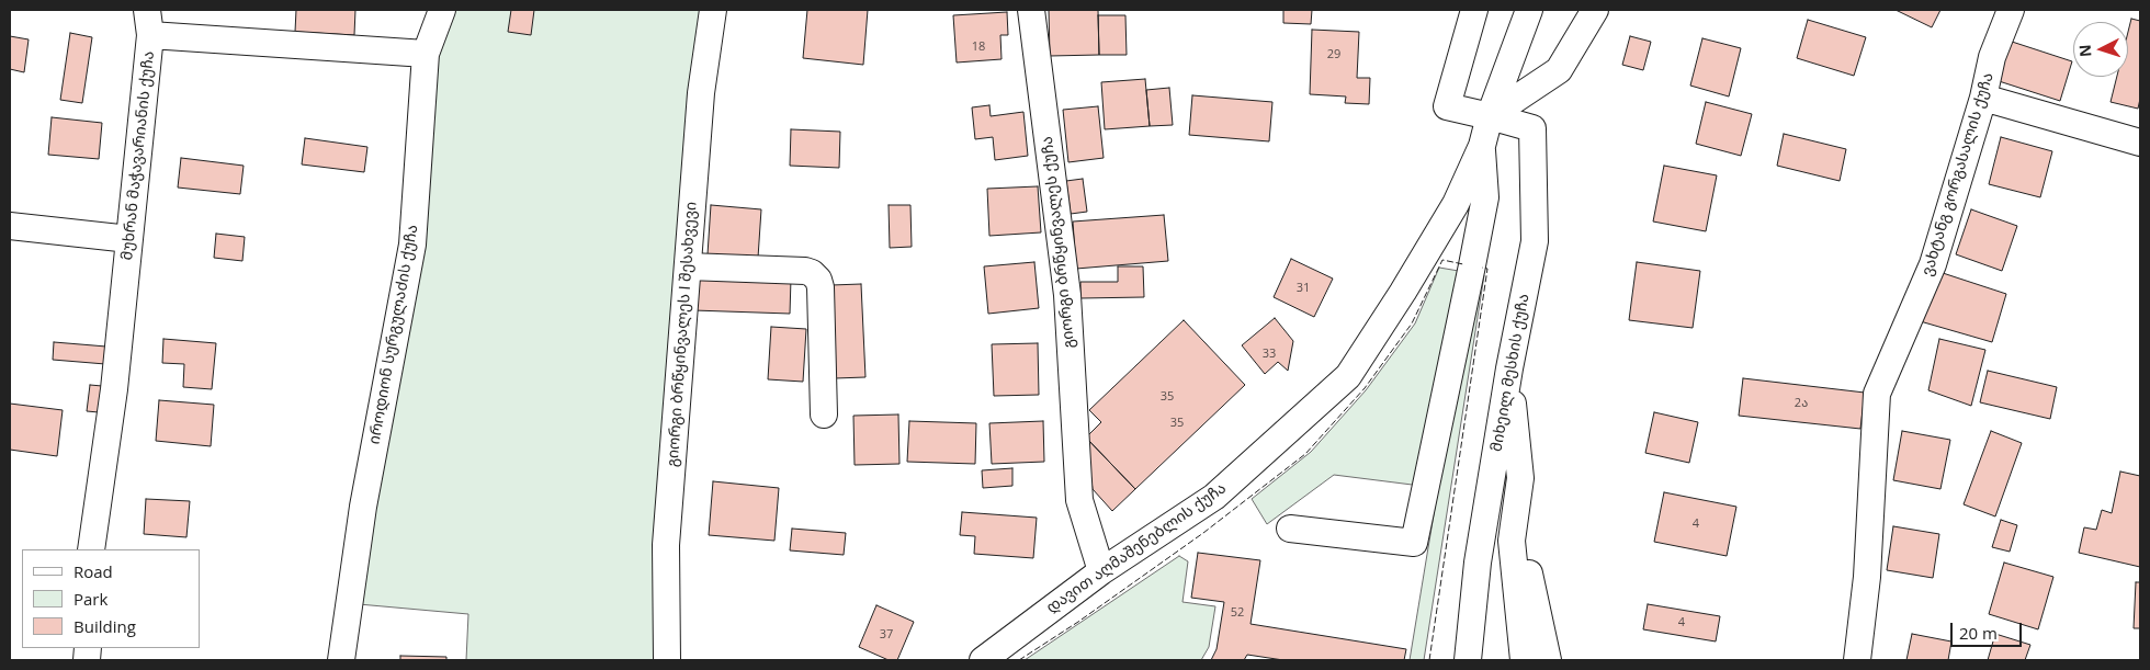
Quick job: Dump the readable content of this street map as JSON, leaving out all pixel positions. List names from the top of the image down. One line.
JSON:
{"streets":{"street":["მუხრან მაჭავარიანის ქუჩა","ვახტანგ გორგასალის ქუჩა","გიორგი ბრწყინვალეს ქუჩა","იროდიონ სურგულაძის ქუჩა","გიორგი ბრწყინვალეს I შესახვევი","მიხეილ მესხის ქუჩა","დავით აღმაშენებლის ქუჩა"]},"crossings":[["მუხრან მაჭავარიანის ქუჩა","იროდიონ სურგულაძის ქუჩა"],["გიორგი ბრწყინვალეს ქუჩა","დავით აღმაშენებლის ქუჩა"],["მიხეილ მესხის ქუჩა","დავით აღმაშენებლის ქუჩა"]],"house_numbers":["18","29","31","33","35","2ა","35","4","52","4","37"],"legend":["Road","Park","Building"],"scale_bar":"20 m","north":"left"}
